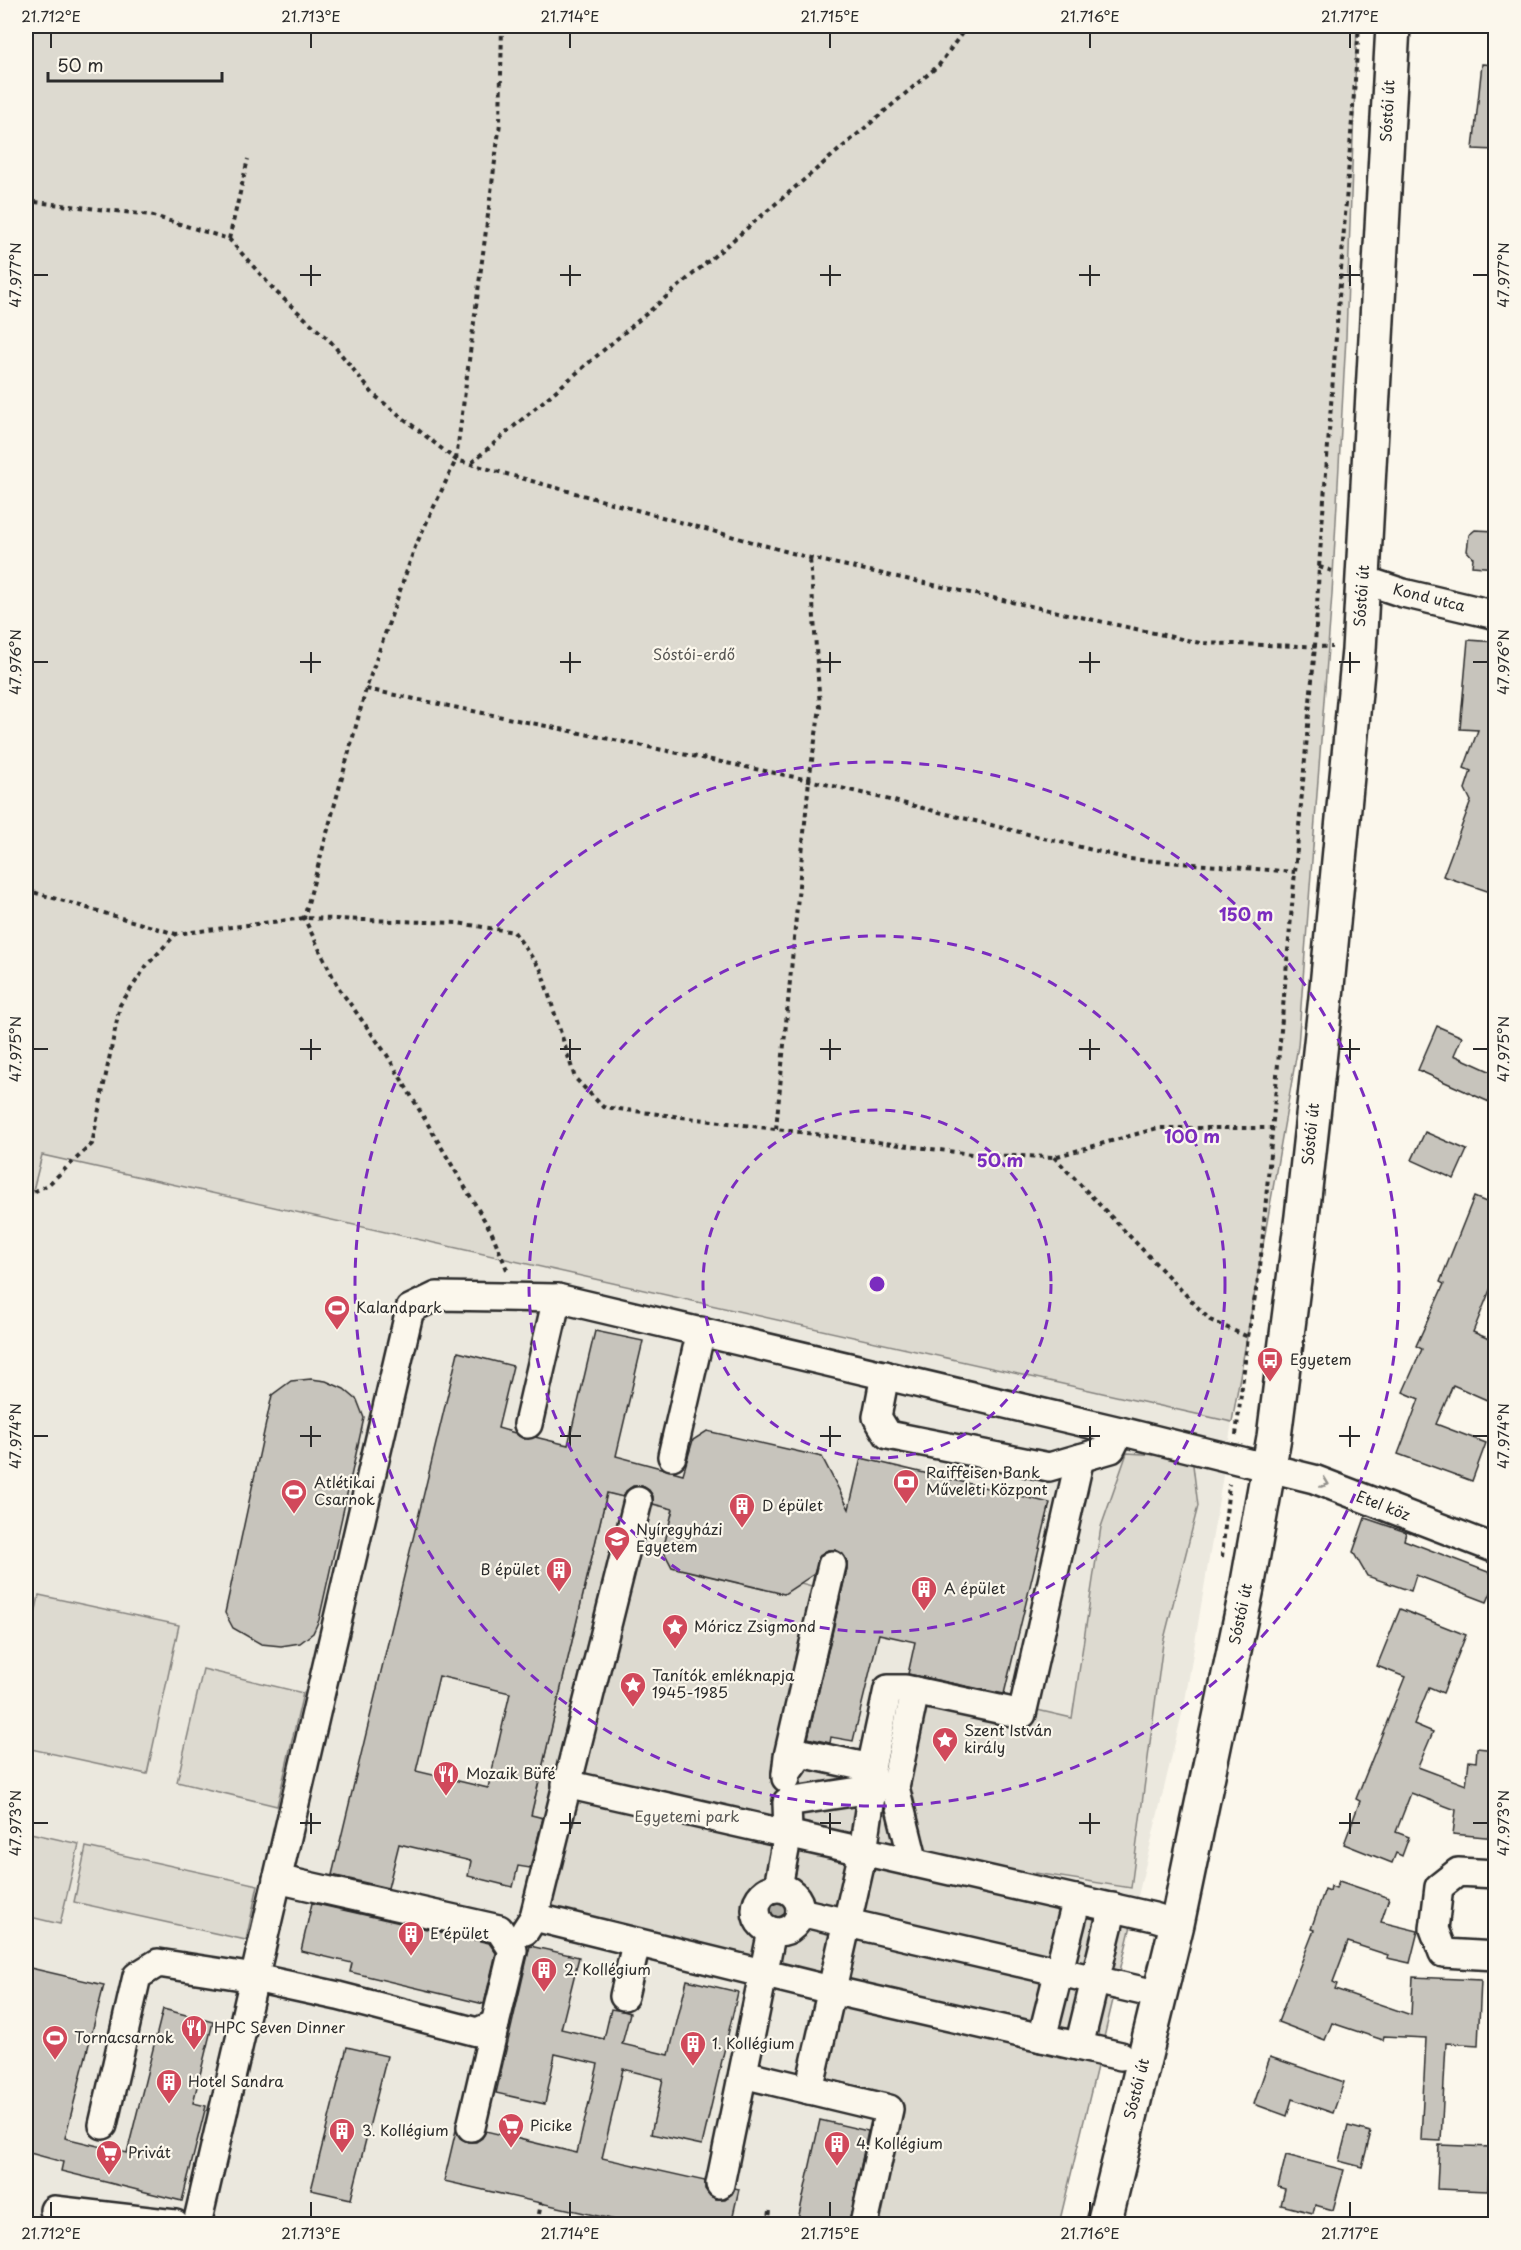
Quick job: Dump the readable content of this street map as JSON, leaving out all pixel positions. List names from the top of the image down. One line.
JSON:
{"streets":{"main road":["Sóstói út"],"street":["Kond utca","Etel köz"]},"crossings":[["Sóstói út","Kond utca"],["Sóstói út","Etel köz"]],"parks":["Sóstói-erdő","Egyetemi park"],"places":{"sports":["Kalandpark","Atlétikai Csarnok","Tornacsarnok"],"bus stop":["Egyetem"],"bank":["Raiffeisen Bank Műveleti Központ"],"building":["D épület","B épület","A épület","E épület","2. Kollégium","1. Kollégium","Hotel Sandra","3. Kollégium","4. Kollégium"],"school or university":["Nyíregyházi Egyetem"],"place":["Móricz Zsigmond","Tanítók emléknapja 1945-1985","Szent István király"],"restaurant":["Mozaik Büfé","HPC Seven Dinner"],"supermarket":["Picike","Privát"]},"scale_bar":"50 m","coordinates":["21.712°E","21.713°E","21.714°E","21.715°E","21.716°E","21.717°E","47.977°N","47.976°N","47.975°N","47.974°N","47.973°N"],"rings":["150 m","100 m","50 m"]}
